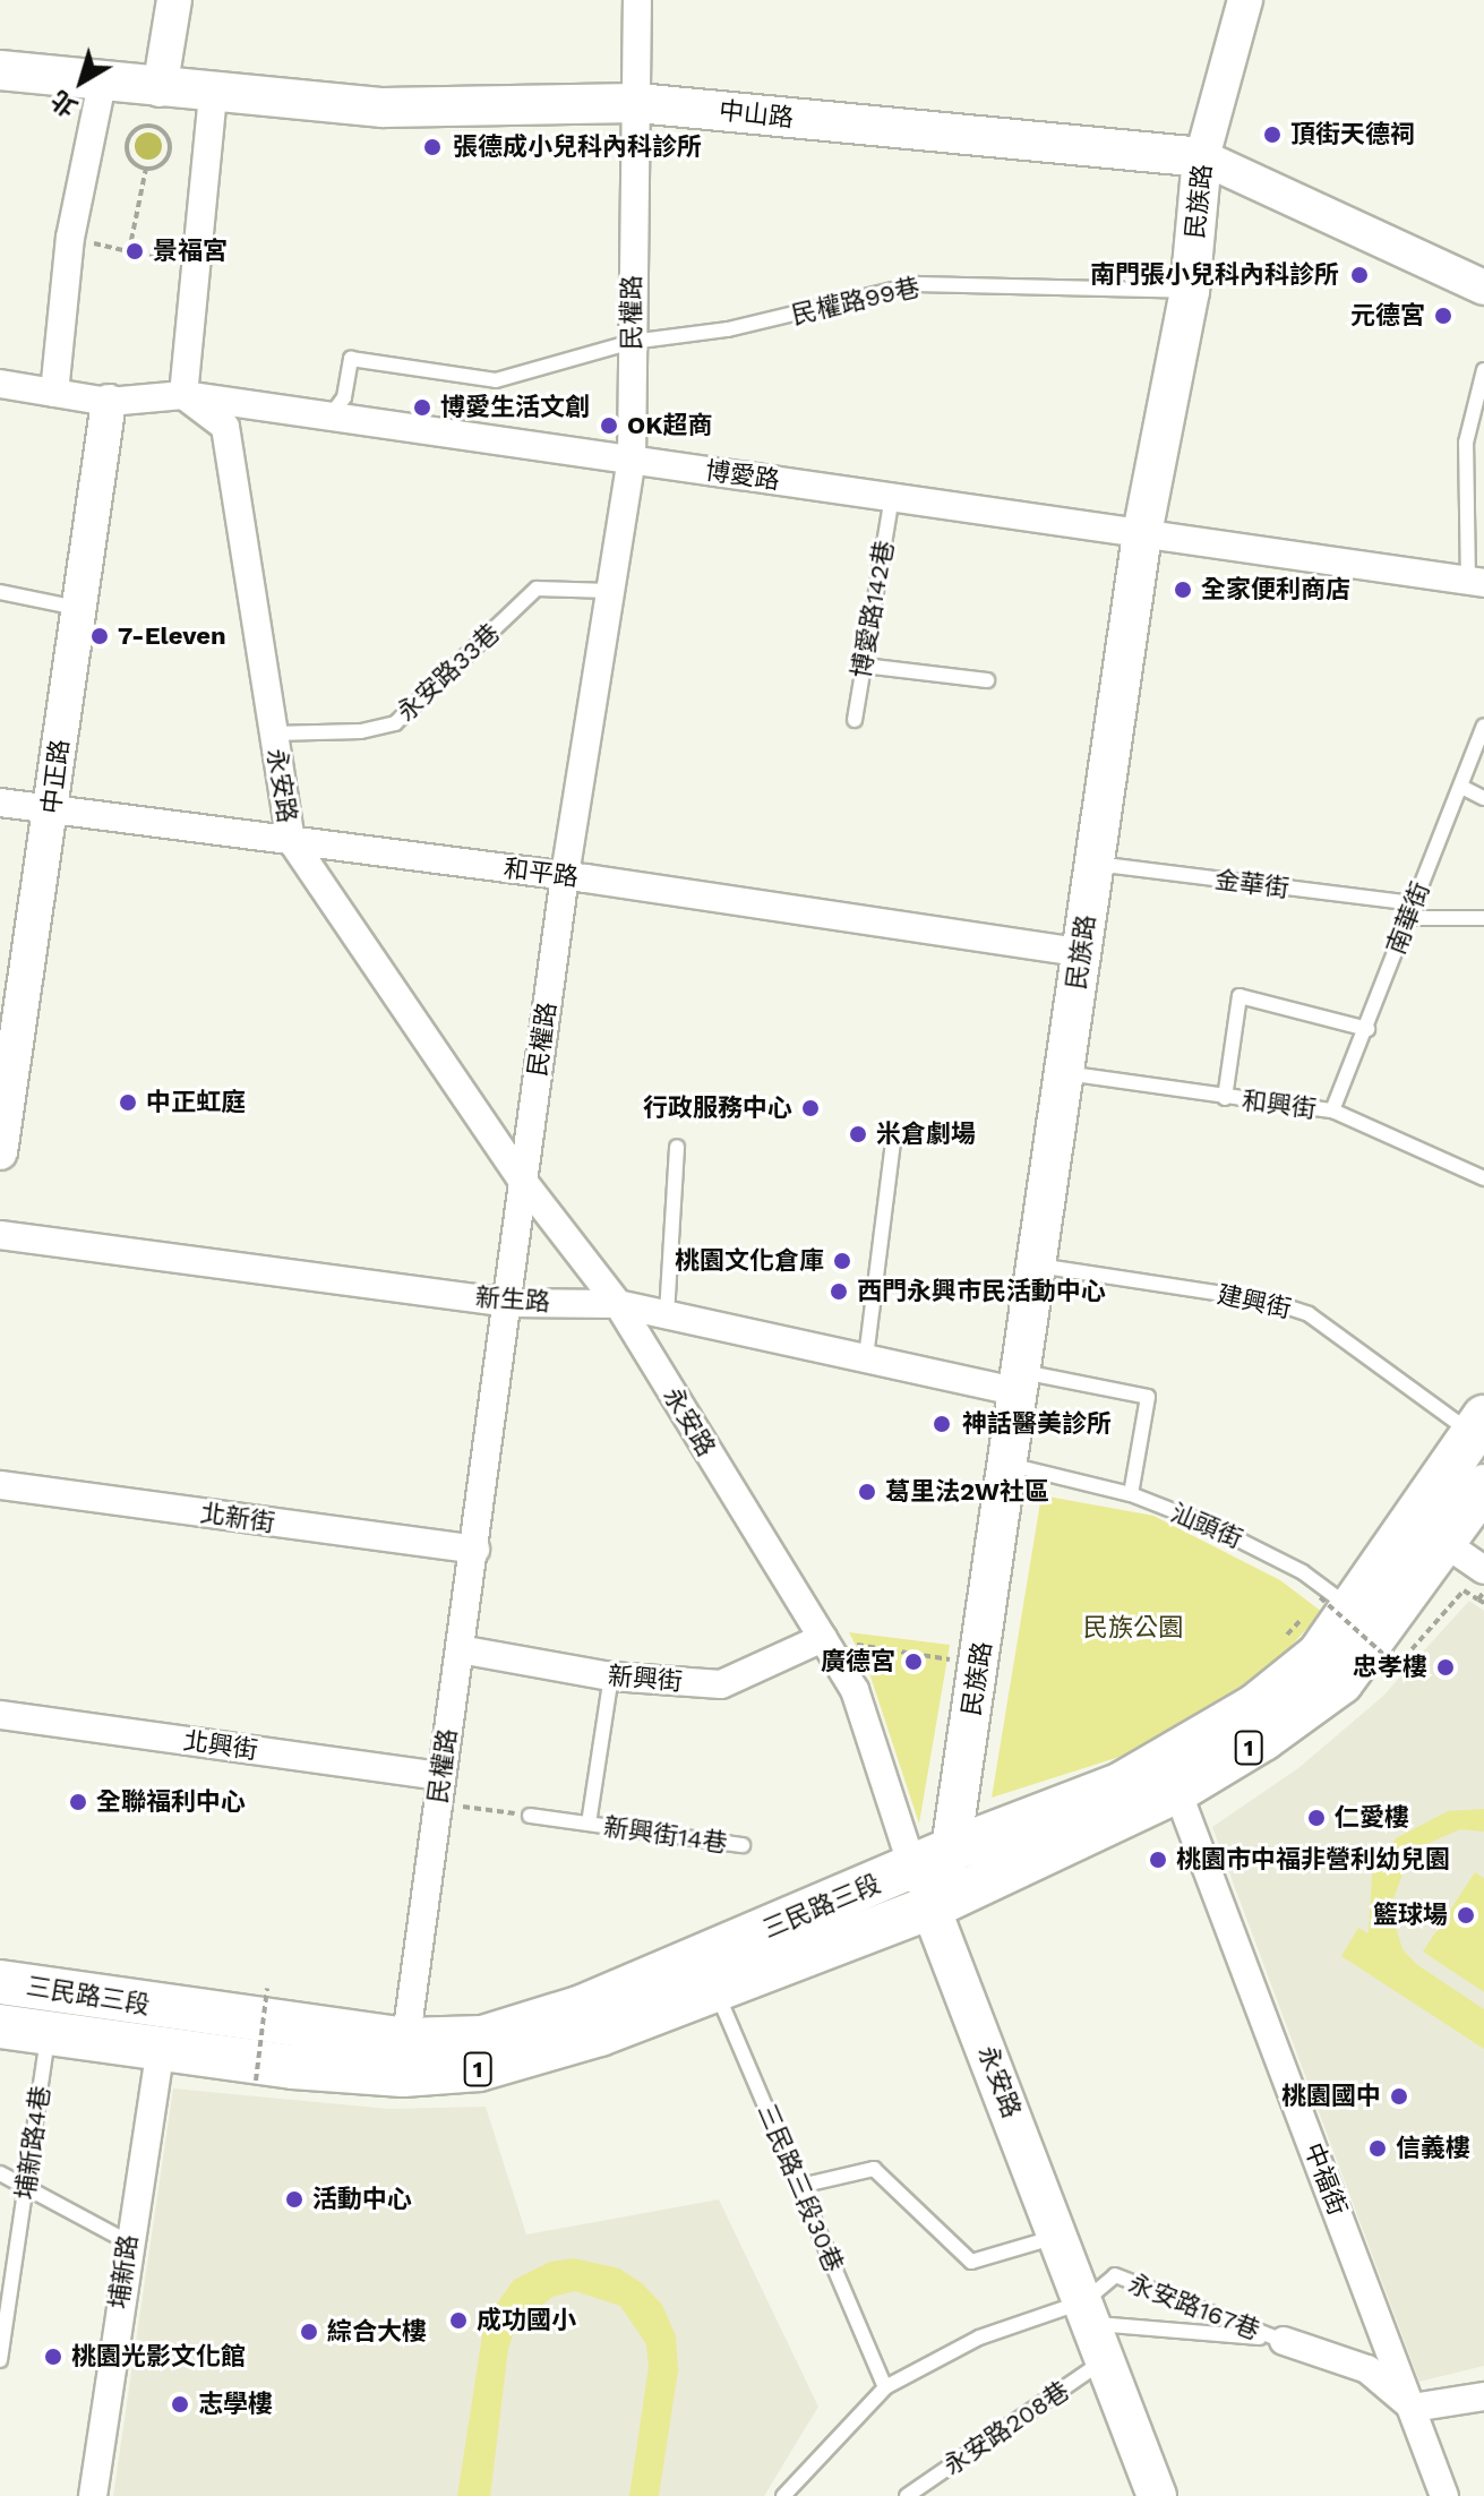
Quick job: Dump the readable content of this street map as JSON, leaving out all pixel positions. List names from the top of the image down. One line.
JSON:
{"streets":{"main road":["中山路","民族路","永安路","1","三民路三段"],"street":["民權路","博愛路","中正路","和平路","新生路","北新街","新興街","北興街","中福街","埔新路"],"lane":["民權路99巷","博愛路142巷","永安路33巷","金華街","南華街","和興街","建興街","汕頭街","新興街14巷","埔新路4巷","三民路三段30巷","永安路167巷","永安路208巷"]},"crossings":[["中山路","民族路"],["中山路","民權路"],["民族路","民權路99巷"],["民族路","博愛路"],["民族路","永安路"],["民族路","和平路"],["民族路","金華街"],["民族路","和興街"],["民族路","新生路"],["民族路","建興街"],["民族路","汕頭街"],["民族路","三民路三段"],["民權路99巷","民權路"],["民權路99巷","博愛路"],["民權路","博愛路"],["民權路","永安路33巷"],["民權路","永安路"],["民權路","和平路"],["民權路","新生路"],["民權路","北新街"],["民權路","新興街"],["民權路","北興街"],["民權路","三民路三段"],["博愛路","博愛路142巷"],["博愛路","中正路"],["博愛路","永安路"],["永安路33巷","永安路"],["中正路","和平路"],["永安路","和平路"],["永安路","新生路"],["永安路","新興街"],["永安路","三民路三段"],["永安路","永安路167巷"],["永安路","永安路208巷"],["金華街","南華街"],["南華街","和興街"],["建興街","三民路三段"],["汕頭街","三民路三段"],["新興街","新興街14巷"],["三民路三段","埔新路4巷"],["三民路三段","中福街"],["三民路三段","三民路三段30巷"],["三民路三段","埔新路"],["永安路167巷","永安路208巷"]],"parks":["民族公園"],"places":["頂街天德祠","張德成小兒科內科診所","景福宮","南門張小兒科內科診所","元德宮","博愛生活文創","OK超商","全家便利商店","7-Eleven","中正虹庭","行政服務中心","米倉劇場","桃園文化倉庫","西門永興市民活動中心","神話醫美診所","葛里法2W社區","廣德宮","忠孝樓","全聯福利中心","仁愛樓","桃園市中福非營利幼兒園","籃球場","桃園國中","信義樓","活動中心","成功國小","綜合大樓","桃園光影文化館","志學樓"],"north":"bottom left"}
